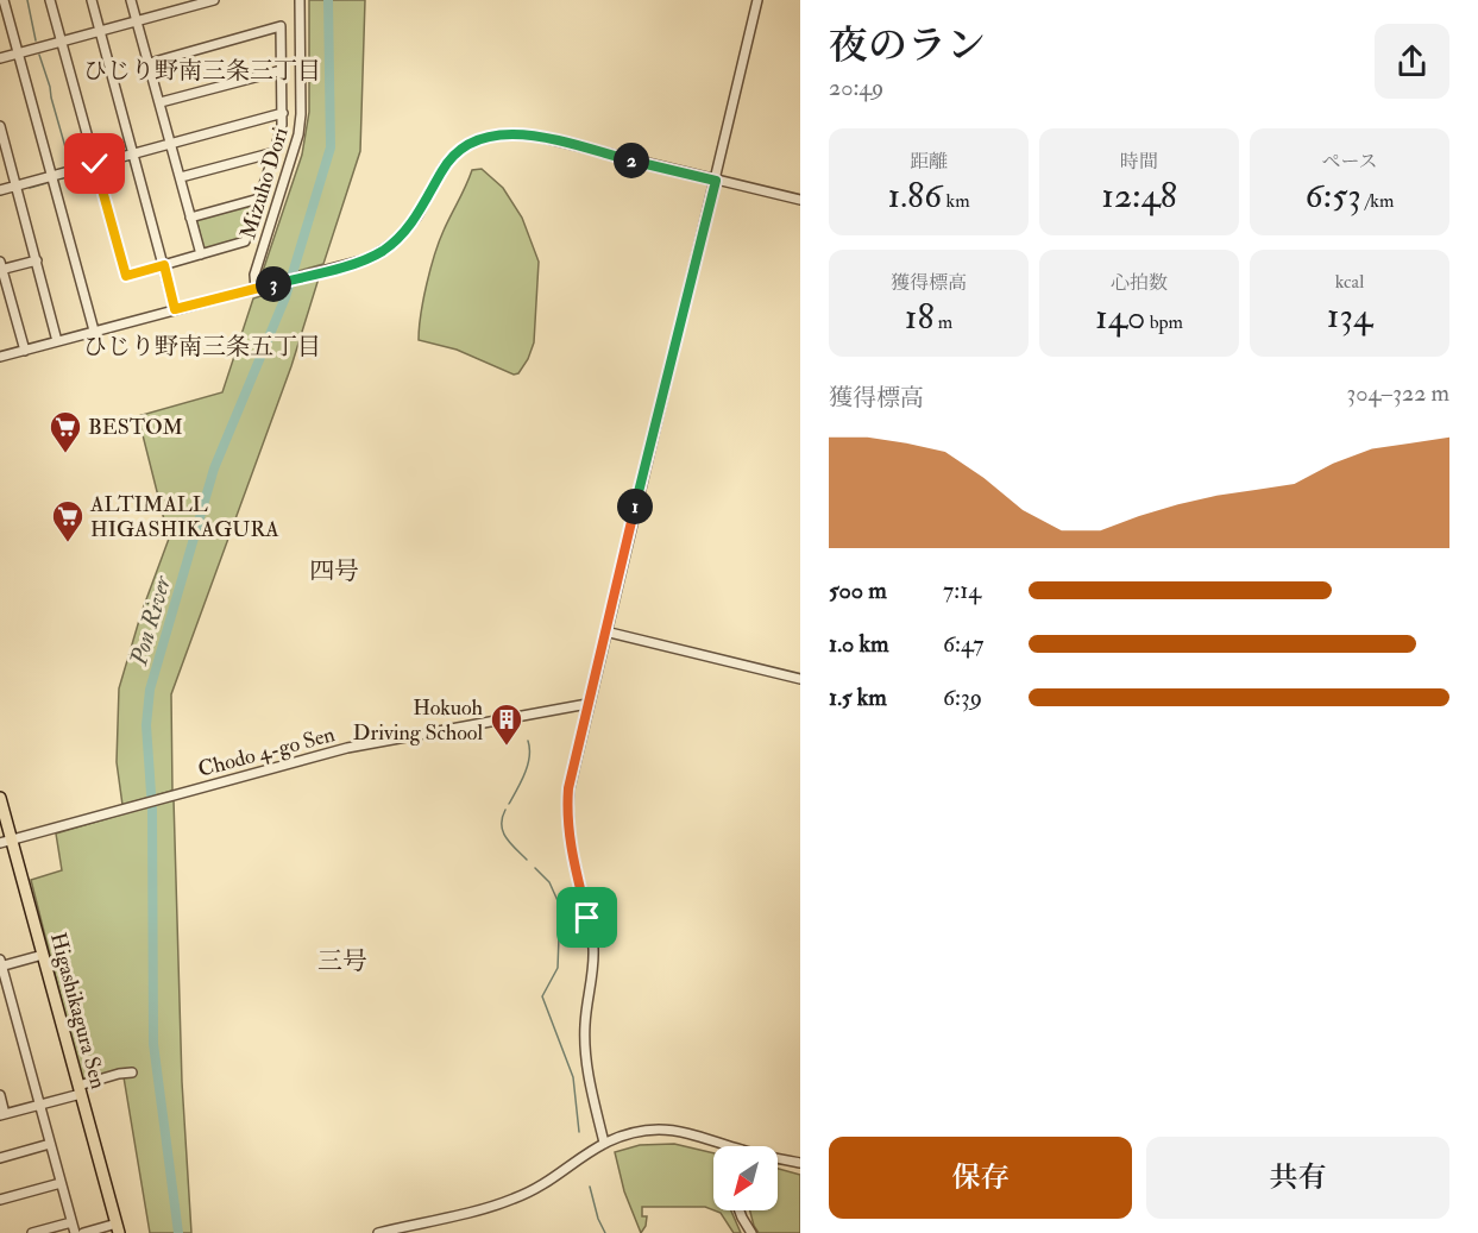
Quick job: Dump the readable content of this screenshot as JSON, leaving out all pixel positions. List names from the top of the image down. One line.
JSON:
{"streets":{"main road":["Higashikagura Sen"],"street":["Mizuho Dori","Chodo 4-go Sen"]},"crossings":[["Chodo 4-go Sen","Higashikagura Sen"]],"districts":["ひじり野南三条三丁目","ひじり野南三条五丁目","四号","三号"],"water":["Pon River"],"places":{"supermarket":["BESTOM","ALTIMALL HIGASHIKAGURA"],"building":["Hokuoh Driving School"]},"north":"bottom left","page":{"heading":["夜のラン","20:49"],"stats":[["距離","1.86 km"],["時間","12:48"],["ペース","6:53 /km"],["獲得標高","18 m"],["心拍数","140 bpm"],["kcal","134"]],"pins":["2","3","1"],"chart":["獲得標高","304–322 m"],"list":[{"name":"500 m","note":"7:14"},{"name":"1.0 km","note":"6:47"},{"name":"1.5 km","note":"6:39"}],"buttons":["保存","共有"]}}
